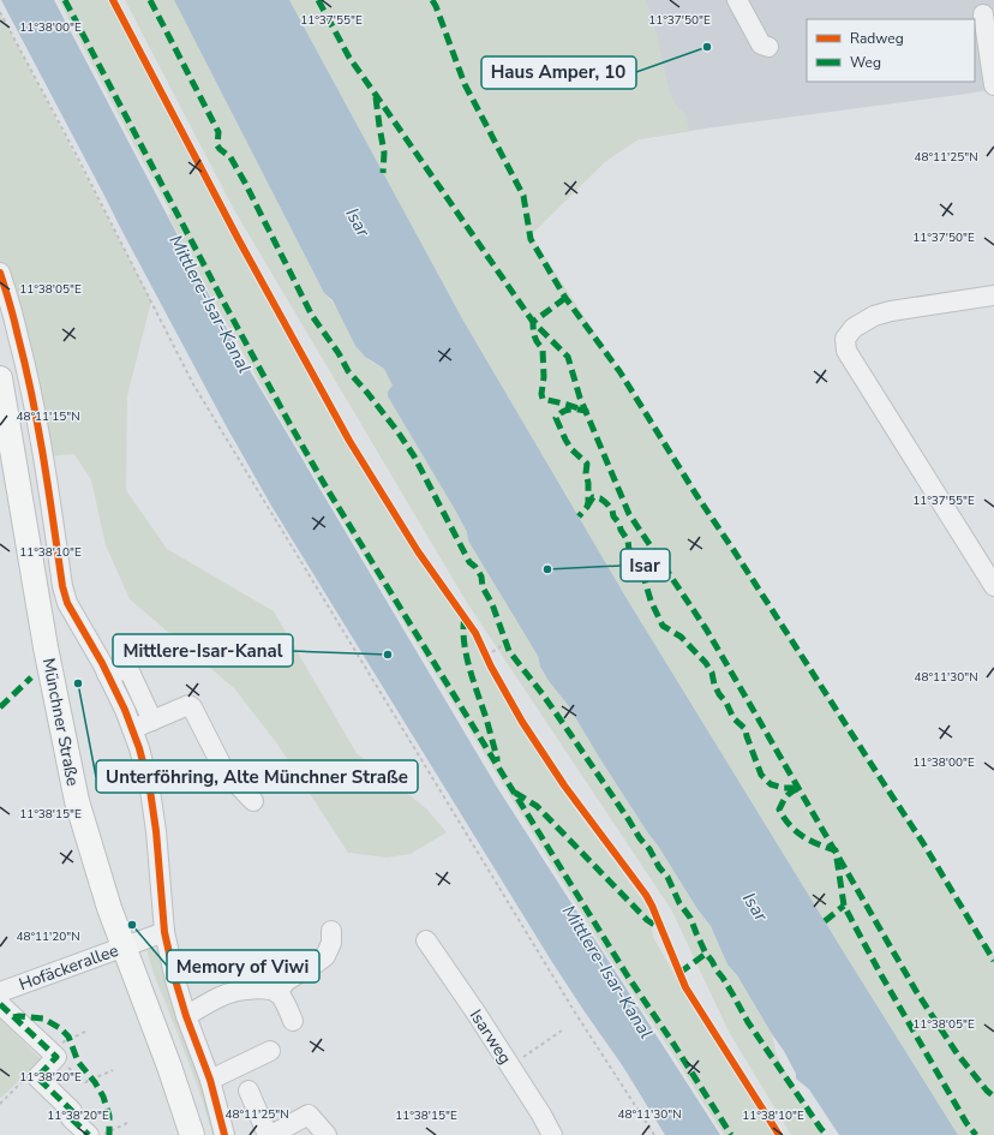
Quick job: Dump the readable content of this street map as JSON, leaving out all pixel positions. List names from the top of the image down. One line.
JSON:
{"streets":{"main road":["Münchner Straße"],"street":["Hofäckerallee","Isarweg"]},"crossings":[["Münchner Straße","Hofäckerallee"]],"water":["Isar","Mittlere-Isar-Kanal"],"places":["Haus Amper, 10","Isar","Mittlere-Isar-Kanal","Unterföhring, Alte Münchner Straße","Memory of Viwi"],"legend":["Radweg","Weg"],"coordinates":["11°37'55\"E","11°37'50\"E","11°38'00\"E","48°11'25\"N","11°38'05\"E","48°11'15\"N","11°38'10\"E","48°11'30\"N","11°38'15\"E","48°11'20\"N","11°38'20\"E"]}
